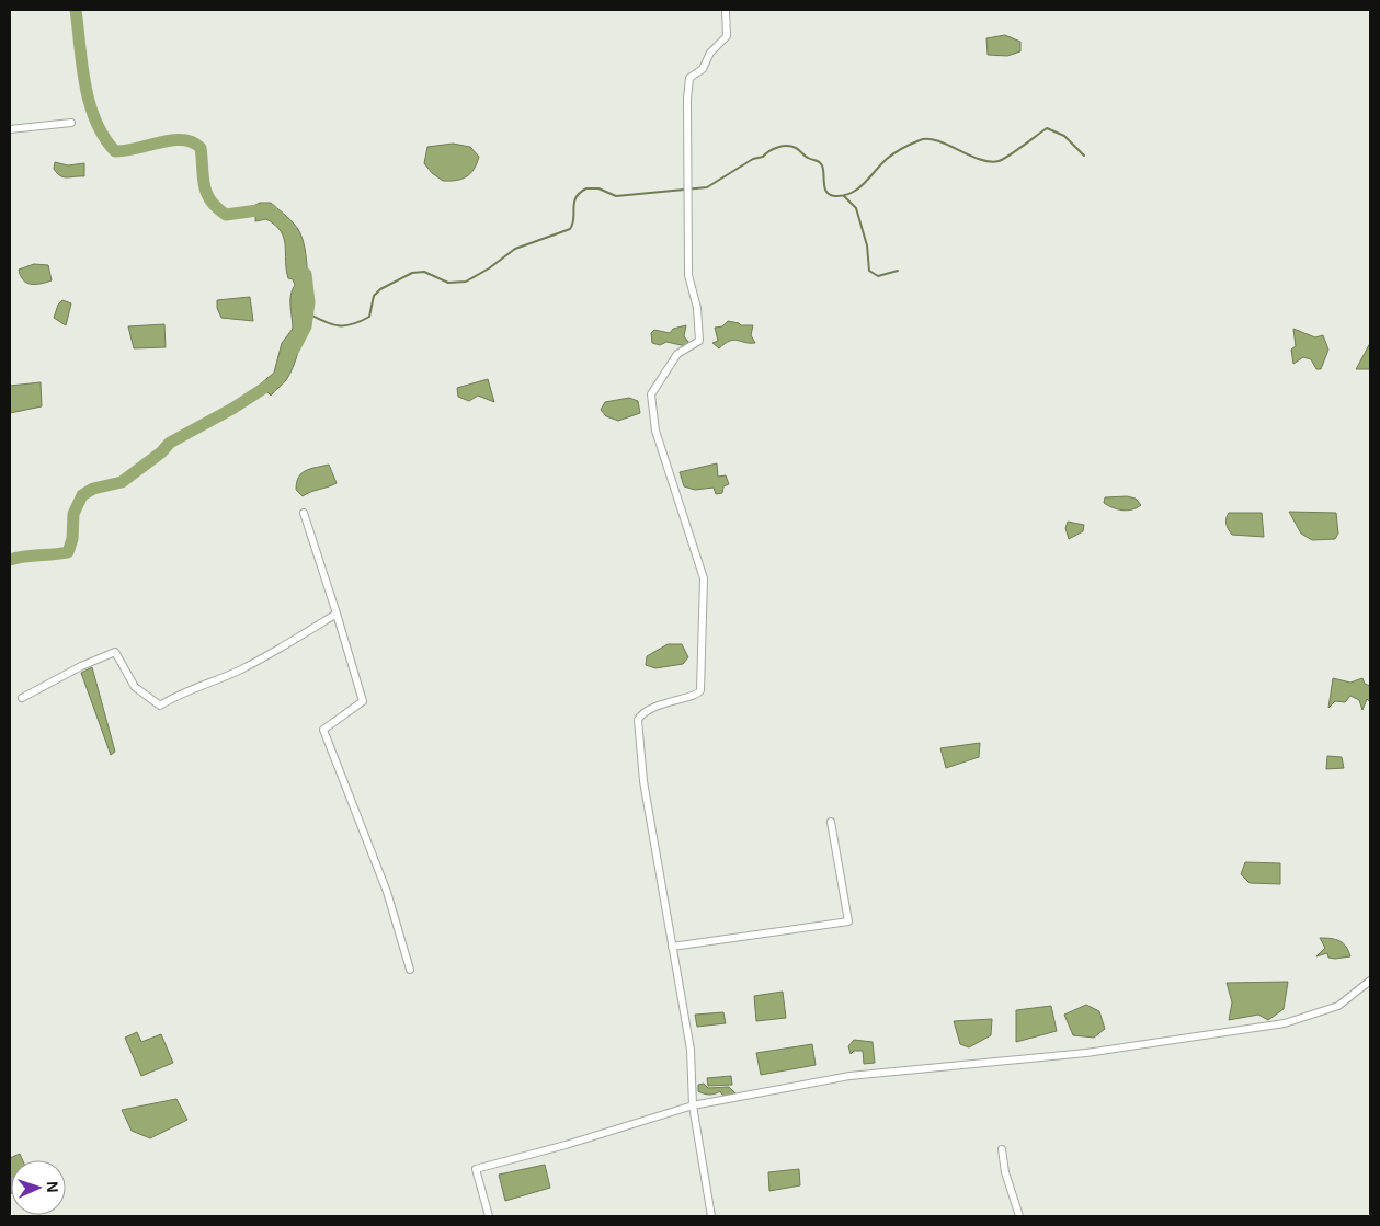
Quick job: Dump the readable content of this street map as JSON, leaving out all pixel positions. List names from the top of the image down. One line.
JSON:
{"north":"right"}
